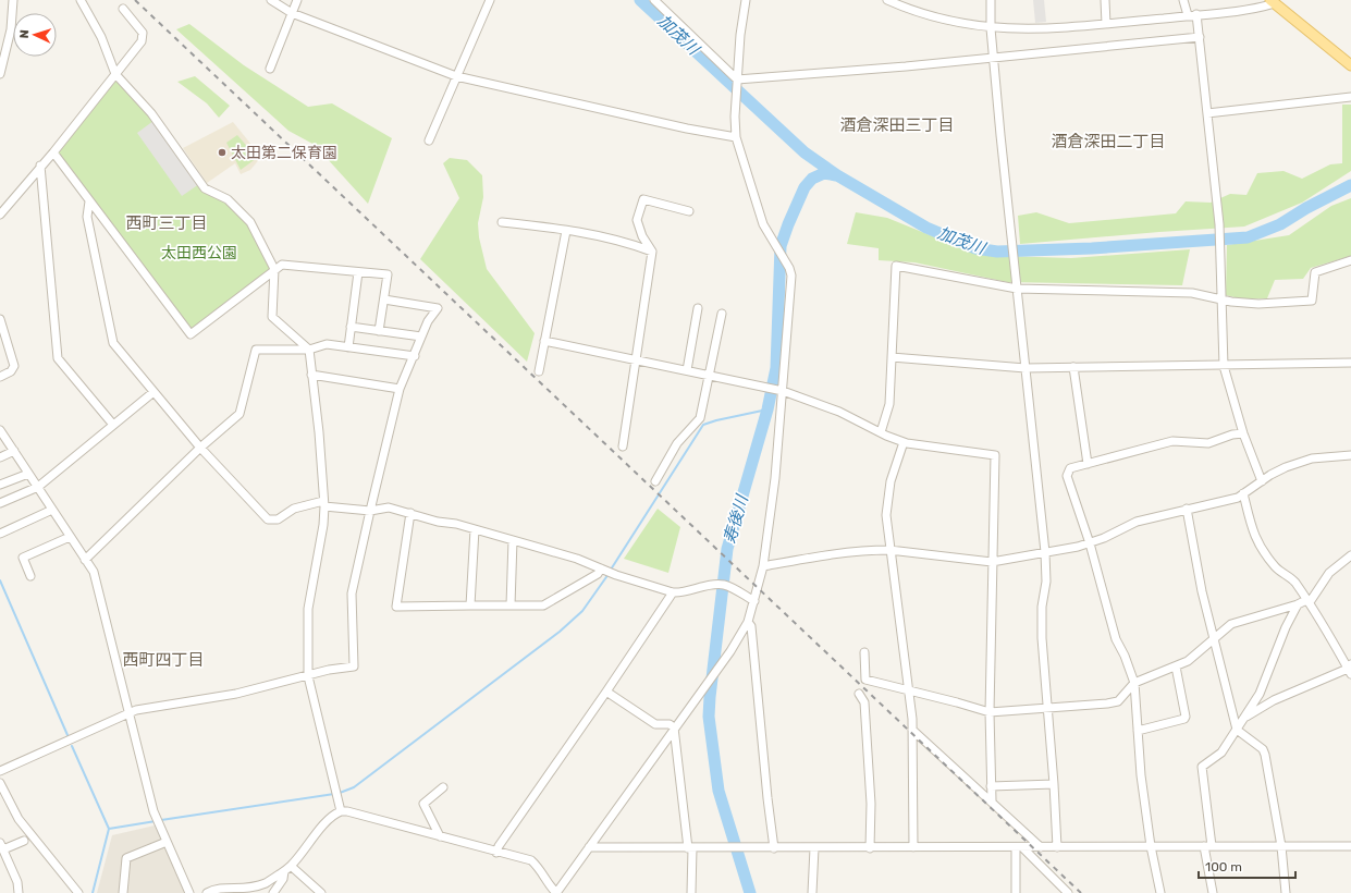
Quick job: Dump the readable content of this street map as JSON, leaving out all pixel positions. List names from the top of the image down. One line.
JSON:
{"districts":["酒倉深田三丁目","酒倉深田二丁目","西町三丁目","西町四丁目"],"water":["加茂川","寿後川"],"parks":["太田西公園"],"places":["太田第二保育園"],"scale_bar":"100 m","north":"left"}
